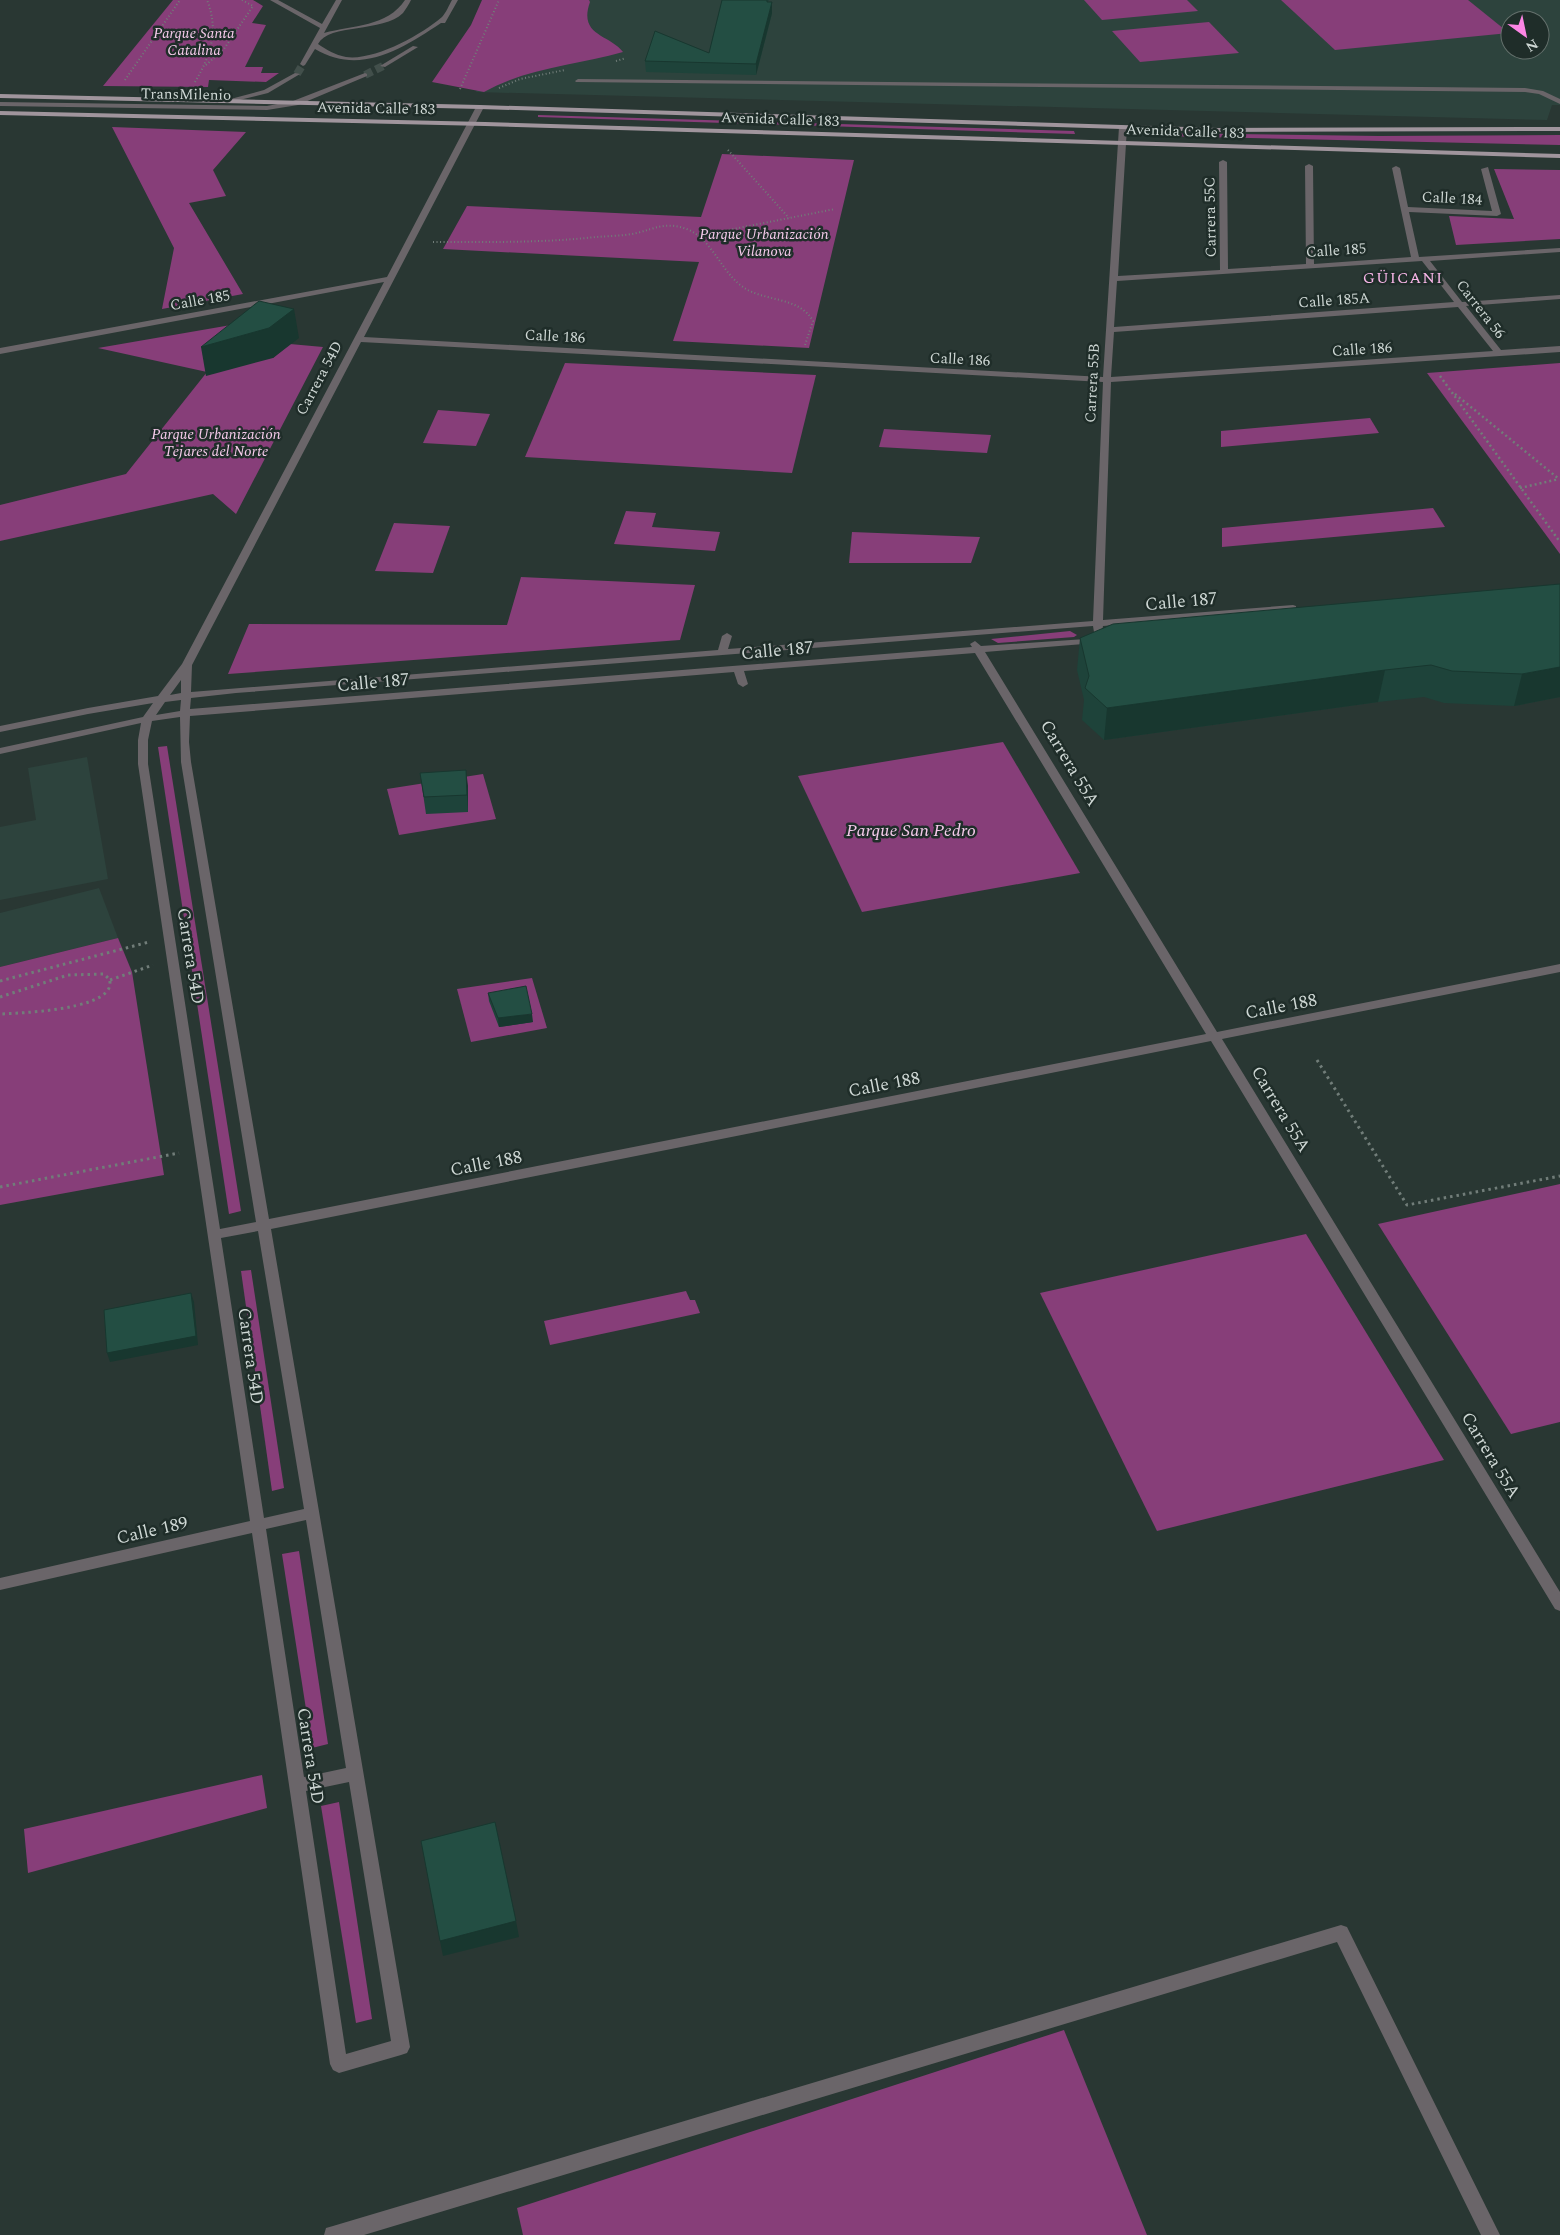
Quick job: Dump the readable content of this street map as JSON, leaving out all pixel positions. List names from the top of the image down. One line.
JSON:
{"streets":{"main road":["Avenida Calle 183"],"street":["TransMilenio","Calle 184","Carrera 55C","Calle 185","Calle 185A","Carrera 56","Calle 186","Carrera 54D","Carrera 55B","Calle 187","Carrera 55A","Calle 188","Calle 189"]},"crossings":[["TransMilenio","Avenida Calle 183"],["Avenida Calle 183","Carrera 54D"],["Avenida Calle 183","Carrera 55B"],["Calle 184","Carrera 56"],["Carrera 55C","Calle 185"],["Calle 185","Carrera 56"],["Calle 185","Carrera 54D"],["Calle 185","Carrera 55B"],["Calle 185A","Carrera 56"],["Calle 185A","Carrera 55B"],["Carrera 56","Calle 186"],["Calle 186","Carrera 54D"],["Calle 186","Carrera 55B"],["Carrera 54D","Calle 187"],["Carrera 54D","Calle 188"],["Carrera 54D","Calle 189"],["Carrera 55B","Calle 187"],["Calle 187","Carrera 55A"],["Carrera 55A","Calle 188"]],"districts":["GÜICANI"],"parks":["Parque Santa Catalina","Parque Urbanización Vilanova","Parque Urbanización Tejares del Norte","Parque San Pedro"],"north":"bottom right"}
